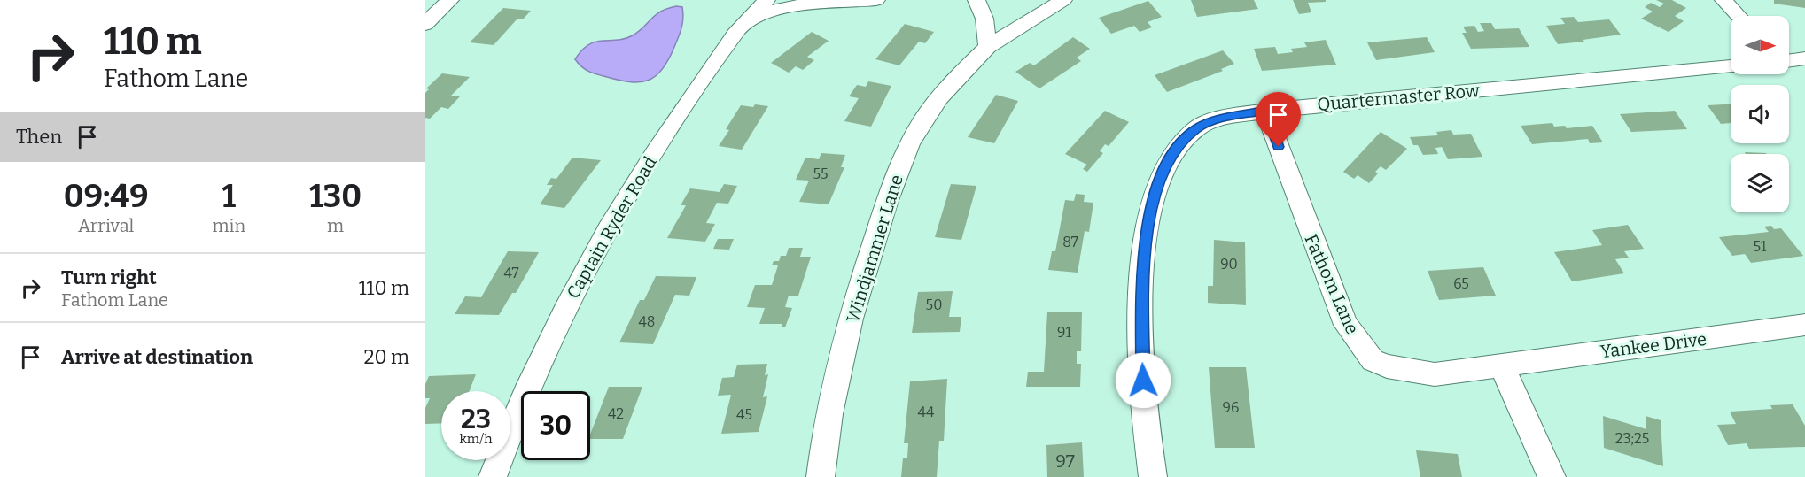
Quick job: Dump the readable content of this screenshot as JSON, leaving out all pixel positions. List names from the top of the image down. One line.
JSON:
{"streets":{"street":["Quartermaster Row","Captain Ryder Road","Windjammer Lane","Fathom Lane","Yankee Drive"]},"crossings":[["Quartermaster Row","Fathom Lane"],["Fathom Lane","Yankee Drive"]],"house_numbers":["55","87","51","90","47","65","50","48","91","96","44","42","45","23;25","97"],"north":"right","page":{"turn":["110 m","Fathom Lane"],"then":"Then","eta":["09:49","Arrival","1","min","130","m"],"list":[{"name":"Turn right","note":"Fathom Lane","value":"110 m"},{"name":"Arrive at destination","value":"20 m"}],"speed":"23 km/h","limit":"30"}}
